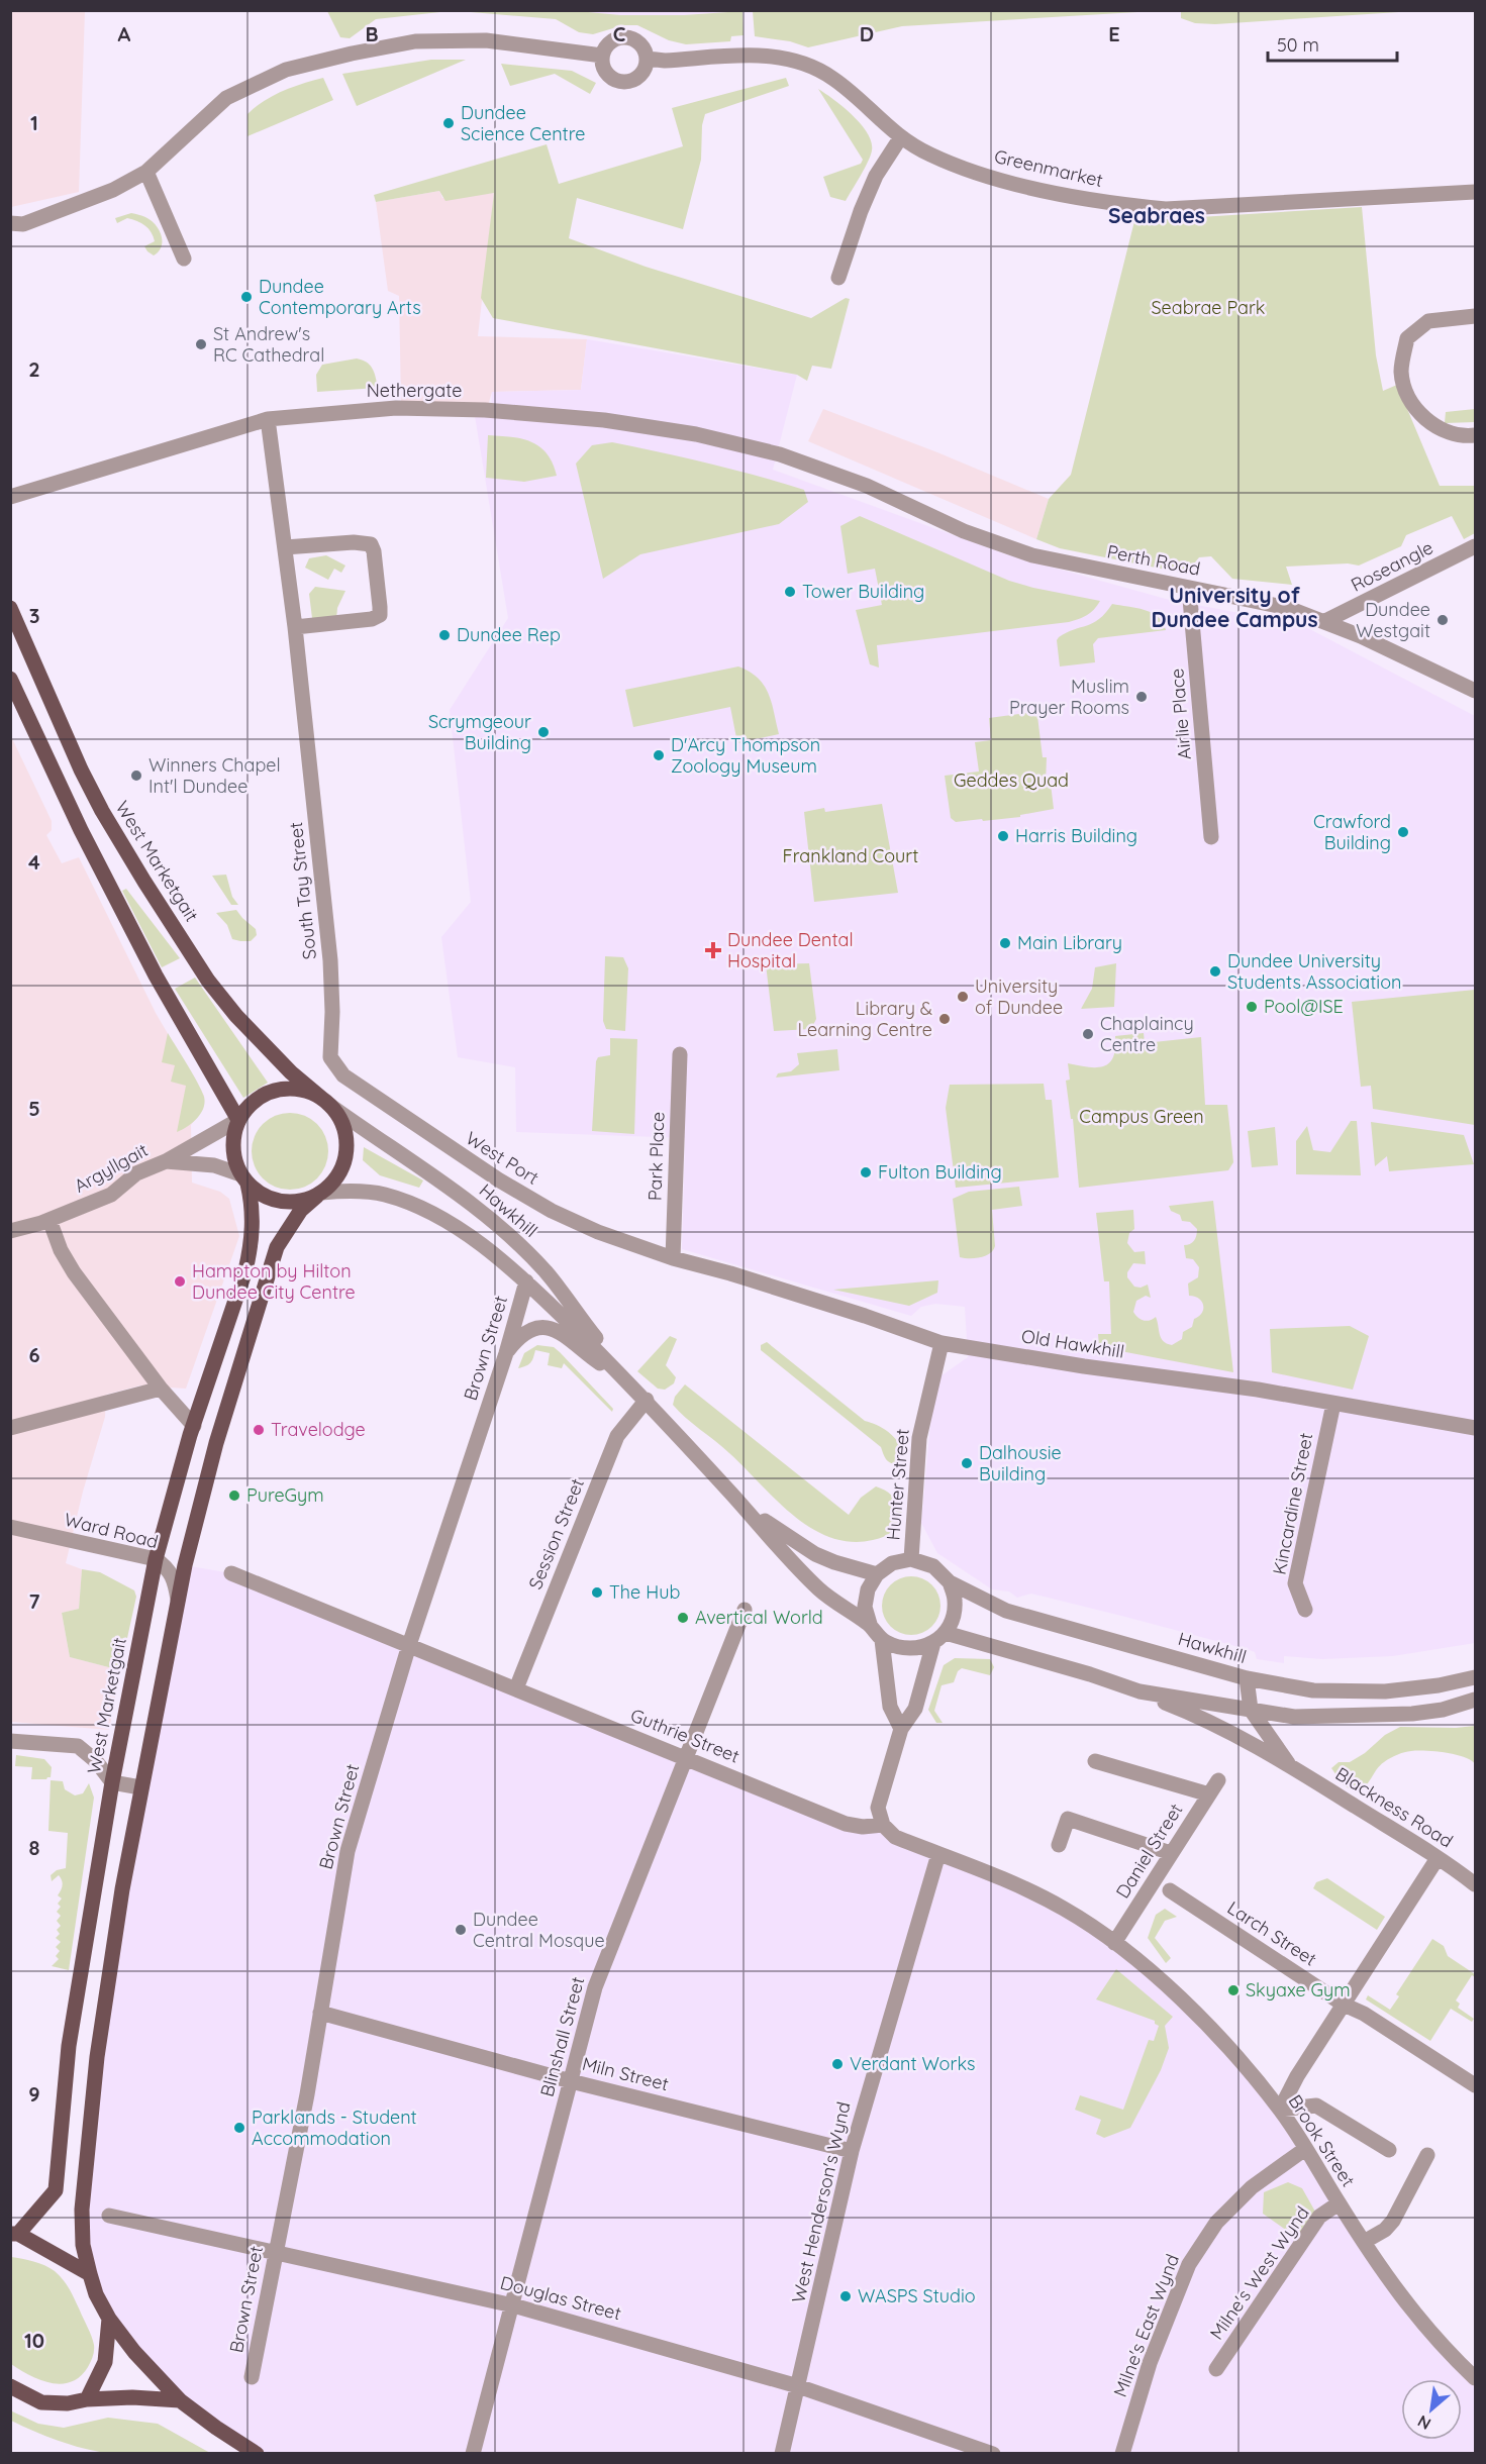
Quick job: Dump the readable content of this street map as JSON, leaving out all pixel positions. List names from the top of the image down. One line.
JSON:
{"streets":{"main road":["West Marketgait"],"street":["Greenmarket","Nethergate","Perth Road","Roseangle","Airlie Place","South Tay Street","Park Place","West Port","Argyllgait","Hawkhill","Old Hawkhill","Brown Street","Hunter Street","Kincardine Street","Ward Road","Session Street","Guthrie Street","Blackness Road","Daniel Street","Larch Street","Blinshall Street","Miln Street","Brook Street","West Henderson's Wynd","Milne's West Wynd","Douglas Street","Milne's East Wynd"]},"crossings":[["Nethergate","Perth Road"],["Perth Road","Roseangle"],["Perth Road","Airlie Place"],["West Marketgait","Argyllgait"],["West Marketgait","Hawkhill"],["West Marketgait","Ward Road"],["South Tay Street","West Port"],["Park Place","West Port"],["Park Place","Old Hawkhill"],["West Port","Old Hawkhill"],["Argyllgait","Hawkhill"],["Hawkhill","Brown Street"],["Hawkhill","Hunter Street"],["Hawkhill","Session Street"],["Hawkhill","Blackness Road"],["Old Hawkhill","Hunter Street"],["Old Hawkhill","Kincardine Street"],["Brown Street","Guthrie Street"],["Brown Street","Miln Street"],["Brown Street","Douglas Street"],["Session Street","Guthrie Street"],["Guthrie Street","Blinshall Street"],["Daniel Street","Brook Street"],["Blinshall Street","Miln Street"],["Blinshall Street","Douglas Street"],["Miln Street","West Henderson's Wynd"],["Brook Street","Milne's West Wynd"],["Brook Street","Milne's East Wynd"],["West Henderson's Wynd","Douglas Street"]],"districts":["Seabraes","University of Dundee Campus"],"parks":["Seabrae Park","Geddes Quad","Frankland Court","Campus Green"],"places":{"other":["Dundee Science Centre","Dundee Contemporary Arts","St Andrew's RC Cathedral","Tower Building","Dundee Westgait","Dundee Rep","Muslim Prayer Rooms","Scrymgeour Building","D'Arcy Thompson Zoology Museum","Winners Chapel Int'l Dundee","Crawford Building","Harris Building","Main Library","Dundee University Students Association","University of Dundee","Pool@ISE","Library & Learning Centre","Chaplaincy Centre","Fulton Building","Hampton by Hilton Dundee City Centre","Travelodge","Dalhousie Building","PureGym","The Hub","Avertical World","Dundee Central Mosque","Skyaxe Gym","Verdant Works","Parklands - Student Accommodation","WASPS Studio"],"health":["Dundee Dental Hospital"]},"scale_bar":"50 m","north":"bottom left","grid":{"columns":["A","B","C","D","E"],"rows":["1","2","3","4","5","6","7","8","9","10"]}}
